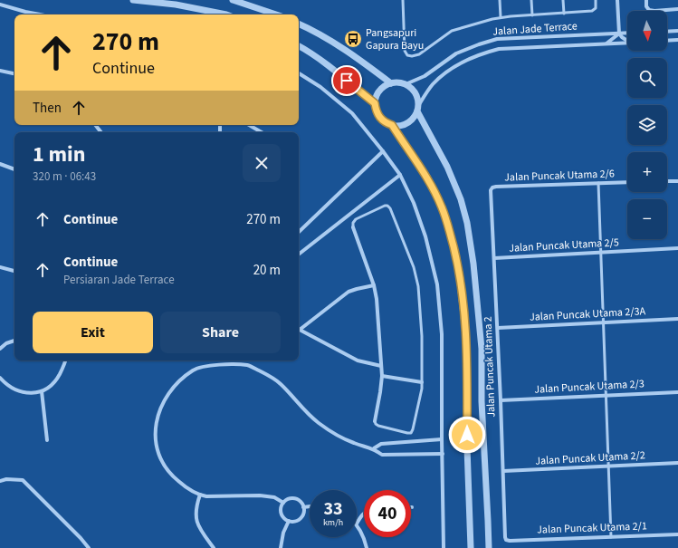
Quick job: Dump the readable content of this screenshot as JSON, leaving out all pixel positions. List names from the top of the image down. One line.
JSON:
{"streets":{"street":["Jalan Jade Terrace","Jalan Puncak Utama 2/6","Jalan Puncak Utama 2/5","Jalan Puncak Utama 2/3A","Jalan Puncak Utama 2","Jalan Puncak Utama 2/3","Jalan Puncak Utama 2/2","Jalan Puncak Utama 2/1"]},"crossings":[["Jalan Puncak Utama 2/6","Jalan Puncak Utama 2"],["Jalan Puncak Utama 2/5","Jalan Puncak Utama 2"],["Jalan Puncak Utama 2/3A","Jalan Puncak Utama 2"],["Jalan Puncak Utama 2","Jalan Puncak Utama 2/3"],["Jalan Puncak Utama 2","Jalan Puncak Utama 2/2"],["Jalan Puncak Utama 2","Jalan Puncak Utama 2/1"]],"places":{"bus stop":["Pangsapuri Gapura Bayu"]},"north":"bottom","page":{"map_buttons":["+","−"],"turn":["270 m","Continue"],"then":"Then","heading":["1 min","320 m · 06:43"],"list":[{"name":"Continue","value":"270 m"},{"name":"Continue","note":"Persiaran Jade Terrace","value":"20 m"}],"buttons":["Exit","Share"],"speed":"33 km/h","limit":"40"}}
